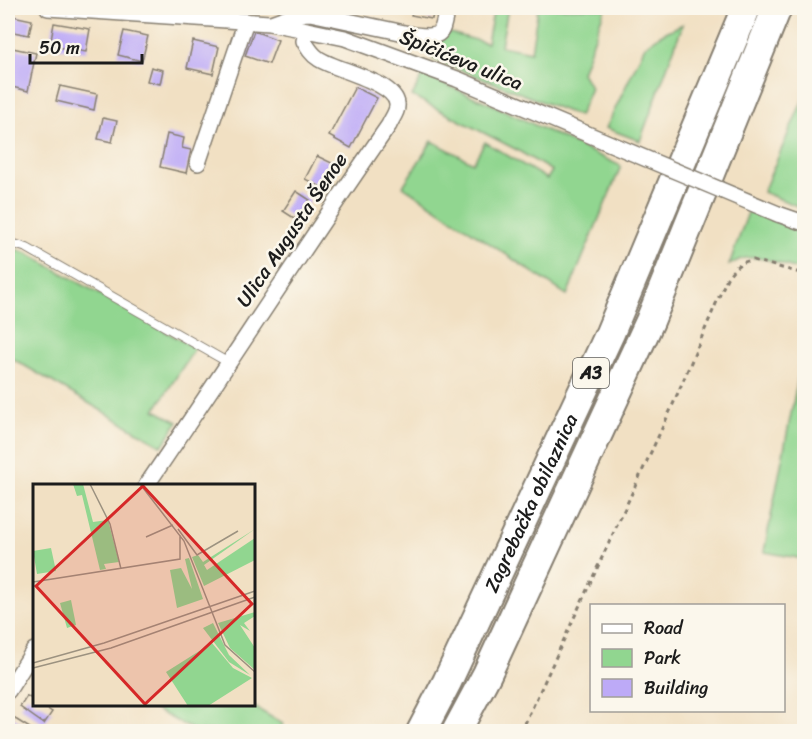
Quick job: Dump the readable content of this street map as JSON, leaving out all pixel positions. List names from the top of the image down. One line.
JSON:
{"streets":{"highway":["A3","Zagrebačka obilaznica"],"street":["Špičićeva ulica","Ulica Augusta Šenoe"]},"crossings":[["Špičićeva ulica","Ulica Augusta Šenoe"]],"legend":["Road","Park","Building"],"scale_bar":"50 m"}
